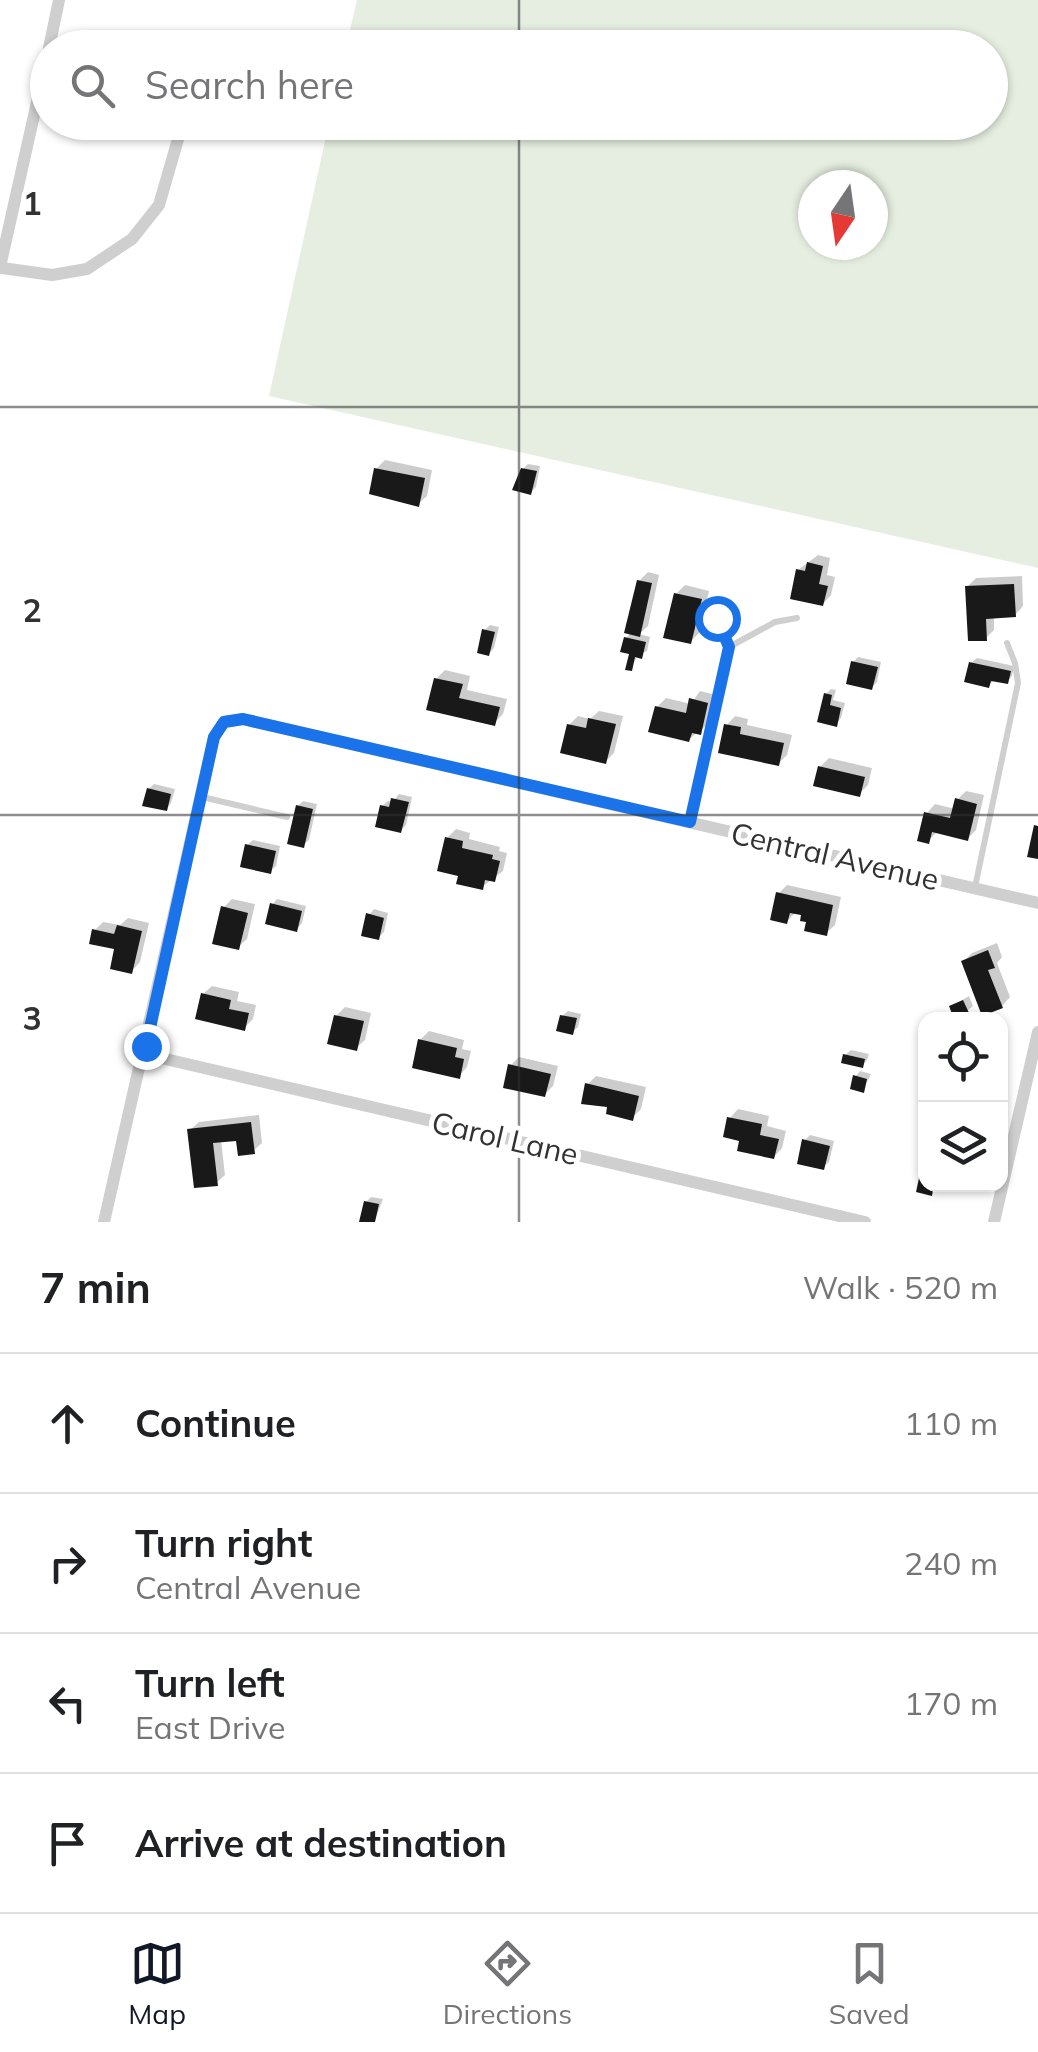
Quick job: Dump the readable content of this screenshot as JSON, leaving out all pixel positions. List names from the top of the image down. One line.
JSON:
{"streets":{"street":["Central Avenue","Carol Lane"]},"north":"bottom","page":{"search":"Search here","heading":["7 min","Walk · 520 m"],"list":[["Continue","110 m"],["Turn right","Central Avenue","240 m"],["Turn left","East Drive","170 m"],"Arrive at destination"],"nav":["Map","Directions","Saved"]},"grid":{"rows":["1","2","3"]}}
